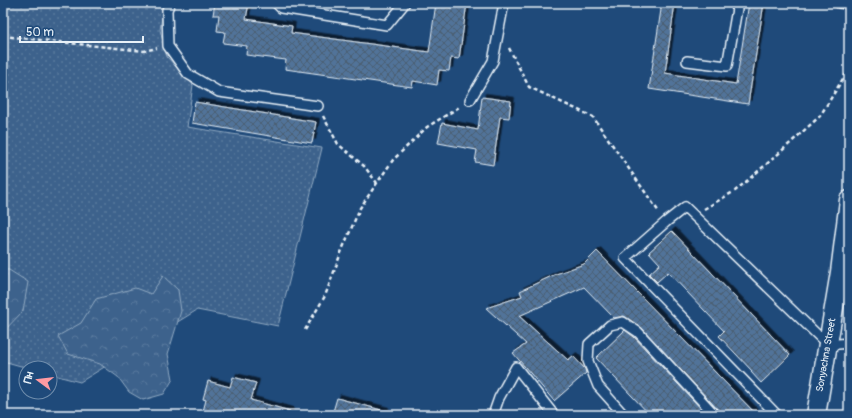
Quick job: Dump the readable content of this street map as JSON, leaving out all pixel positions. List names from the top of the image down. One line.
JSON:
{"streets":{"street":["Sonyachna Street"]},"scale_bar":"50 m","north":"left"}
